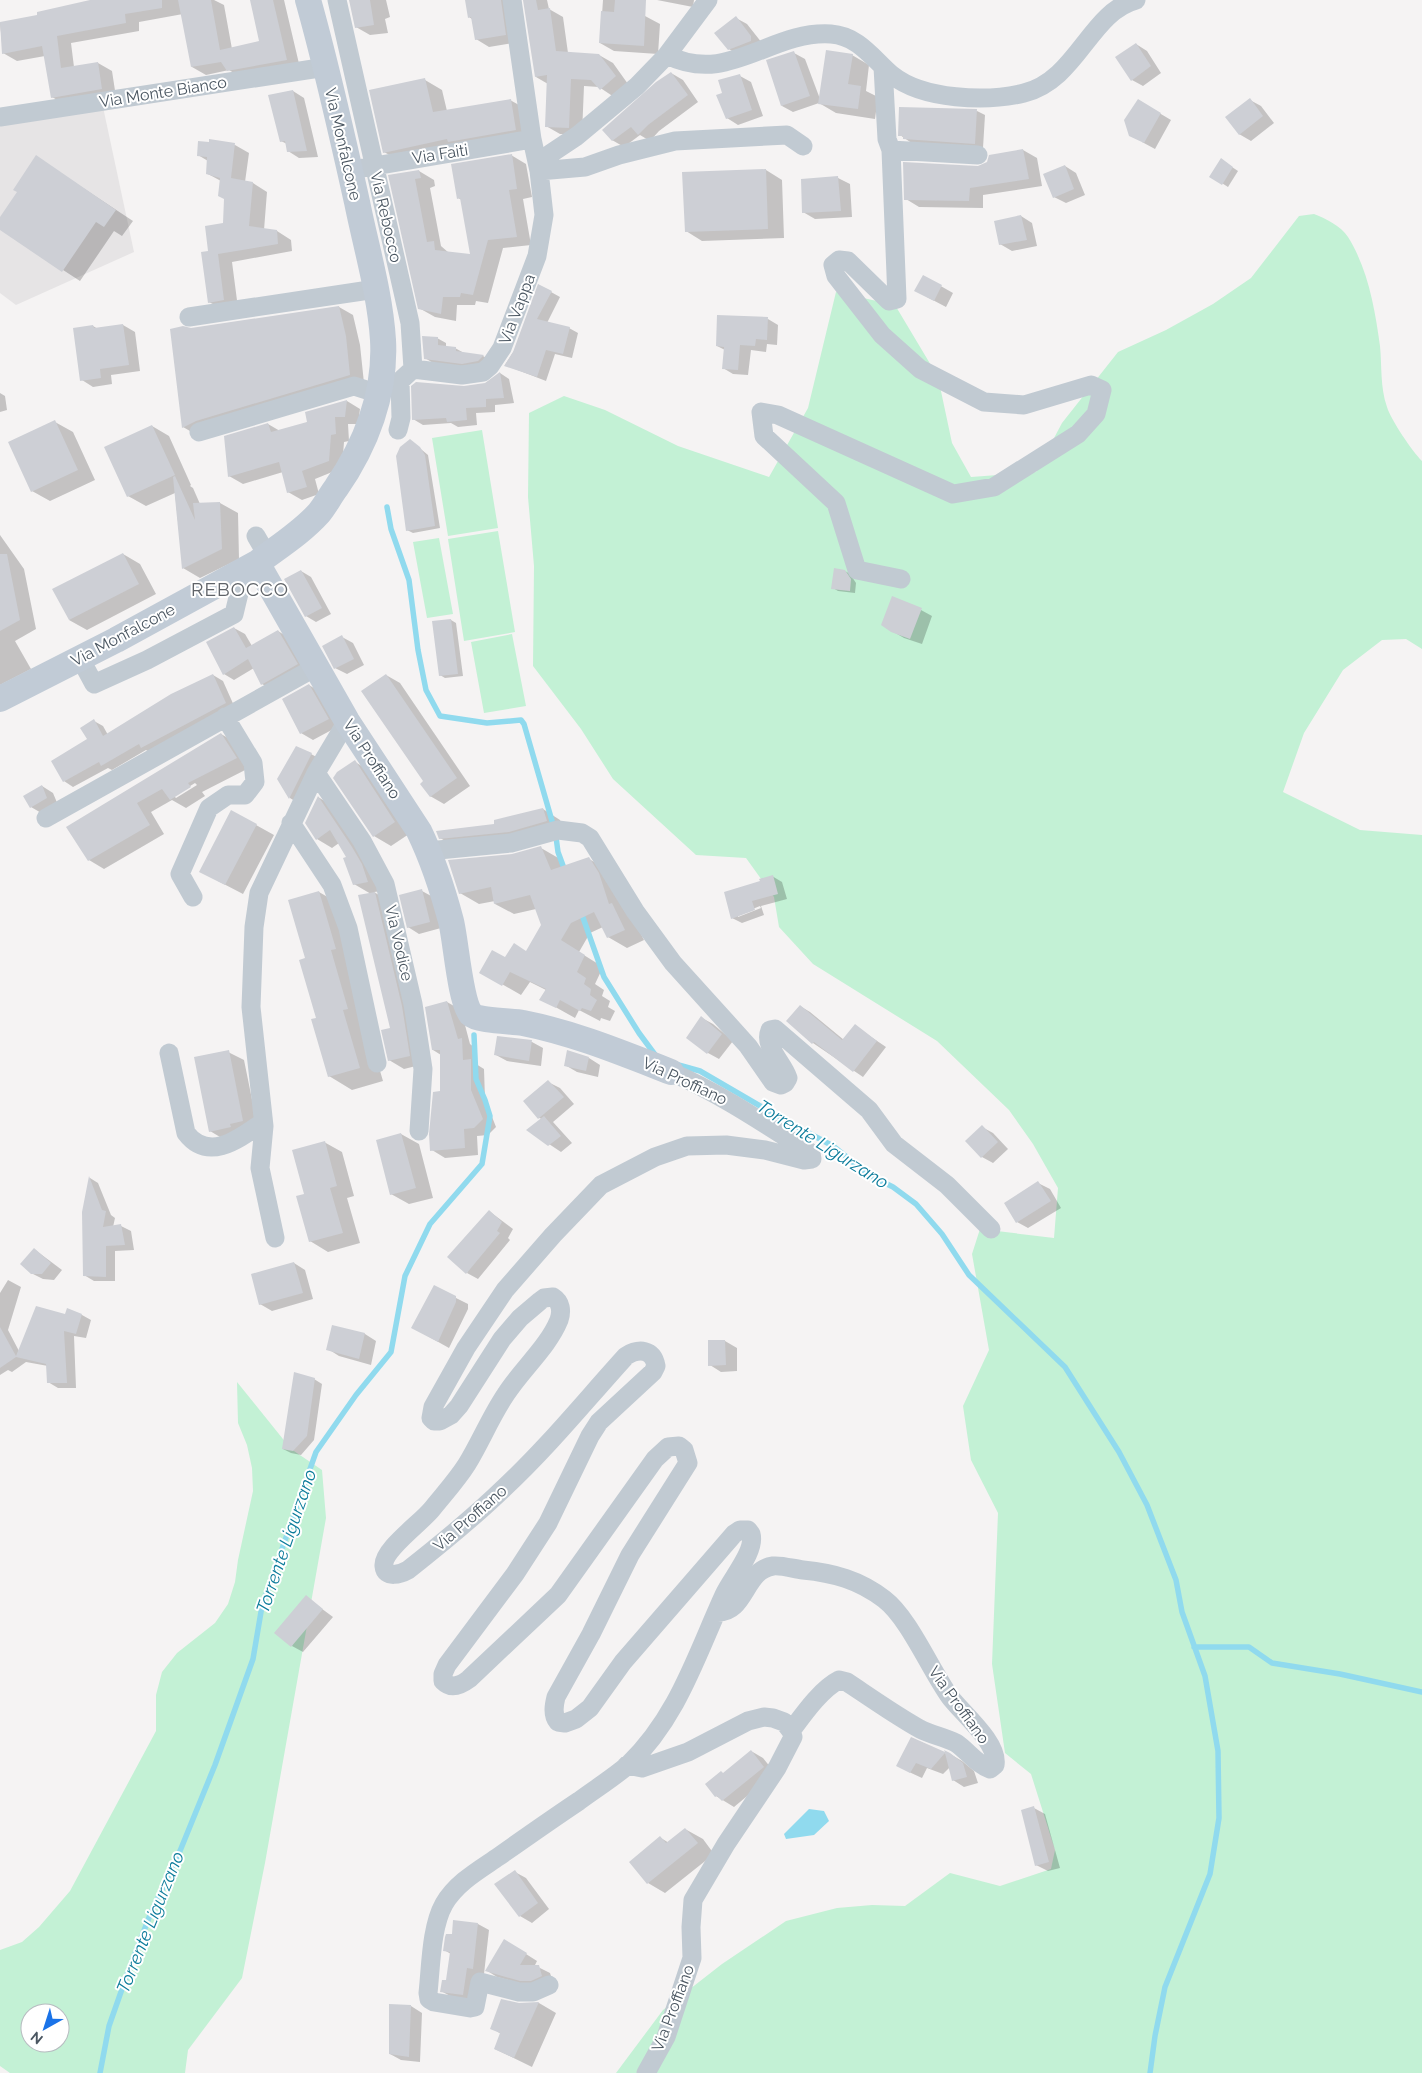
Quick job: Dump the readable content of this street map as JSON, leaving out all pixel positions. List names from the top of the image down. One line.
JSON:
{"streets":{"main road":["Via Monfalcone","Via Proffiano"],"street":["Via Monte Bianco","Via Faiti","Via Rebocco","Via Vappa","Via Vodice"]},"crossings":[["Via Monte Bianco","Via Monfalcone"],["Via Monfalcone","Via Faiti"],["Via Monfalcone","Via Rebocco"],["Via Monfalcone","Via Proffiano"],["Via Faiti","Via Rebocco"],["Via Faiti","Via Vappa"],["Via Rebocco","Via Vappa"]],"districts":["REBOCCO"],"water":["Torrente Ligurzano"],"north":"bottom left"}
